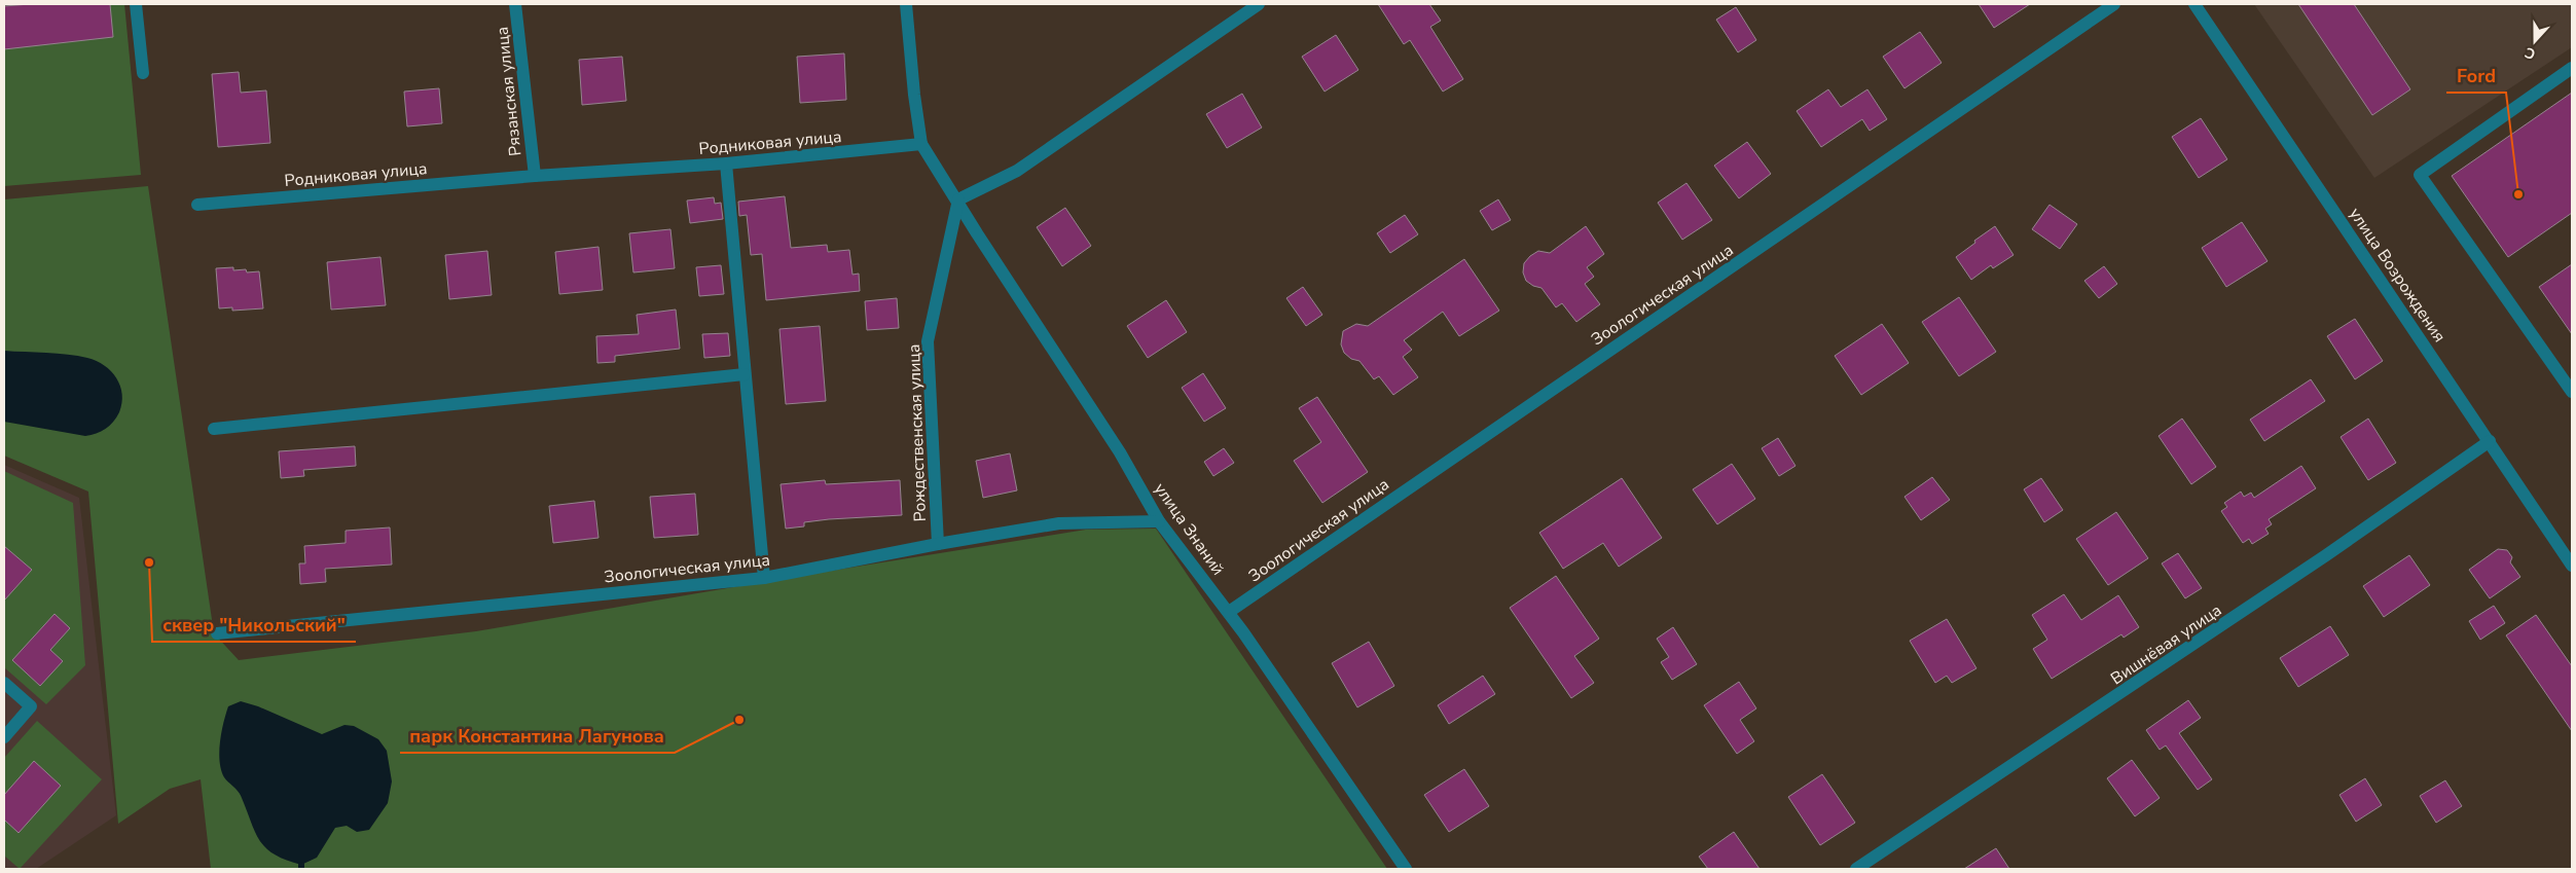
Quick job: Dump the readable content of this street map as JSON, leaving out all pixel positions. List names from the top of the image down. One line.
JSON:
{"streets":{"street":["Рязанская улица","Родниковая улица","улица Возрождения","Зоологическая улица","Рождественская улица","улица Знаний","Вишнёвая улица"]},"crossings":[["Рязанская улица","Родниковая улица"],["улица Возрождения","Вишнёвая улица"],["Зоологическая улица","Рождественская улица"],["Зоологическая улица","улица Знаний"],["Рождественская улица","улица Знаний"]],"places":["Ford","сквер \"Никольский\"","парк Константина Лагунова"],"north":"bottom"}
